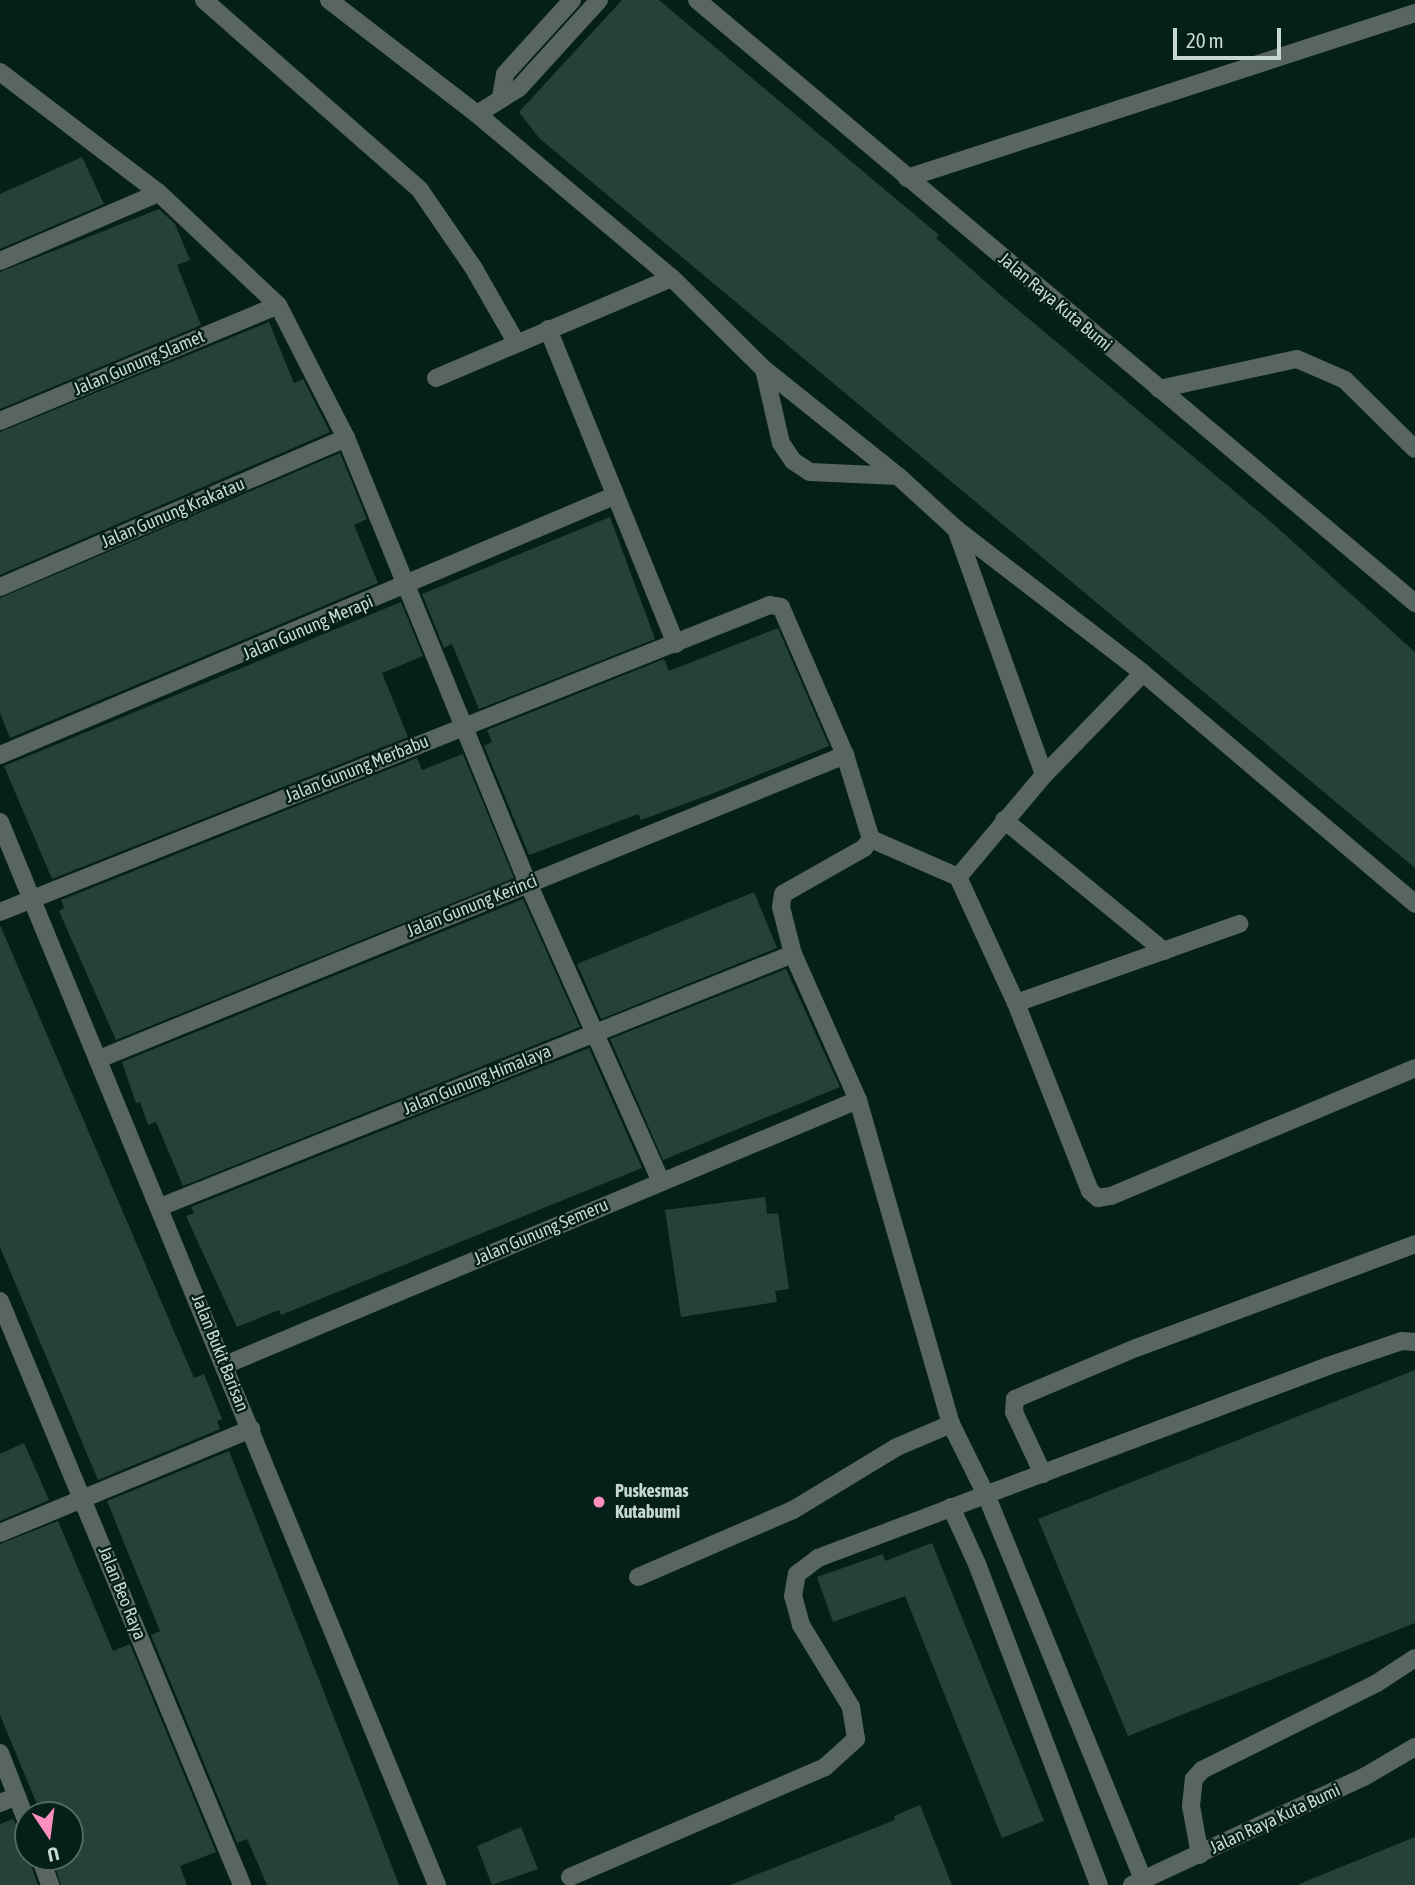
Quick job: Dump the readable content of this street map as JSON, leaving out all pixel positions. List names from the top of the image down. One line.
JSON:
{"streets":{"street":["Jalan Raya Kuta Bumi","Jalan Gunung Slamet","Jalan Gunung Krakatau","Jalan Gunung Merapi","Jalan Gunung Merbabu","Jalan Gunung Kerinci","Jalan Gunung Himalaya","Jalan Gunung Semeru","Jalan Bukit Barisan","Jalan Beo Raya"]},"crossings":[["Jalan Gunung Merbabu","Jalan Gunung Kerinci"],["Jalan Gunung Merbabu","Jalan Bukit Barisan"],["Jalan Gunung Kerinci","Jalan Bukit Barisan"],["Jalan Gunung Himalaya","Jalan Bukit Barisan"],["Jalan Gunung Semeru","Jalan Bukit Barisan"]],"places":["Puskesmas Kutabumi"],"scale_bar":"20 m","north":"bottom"}
